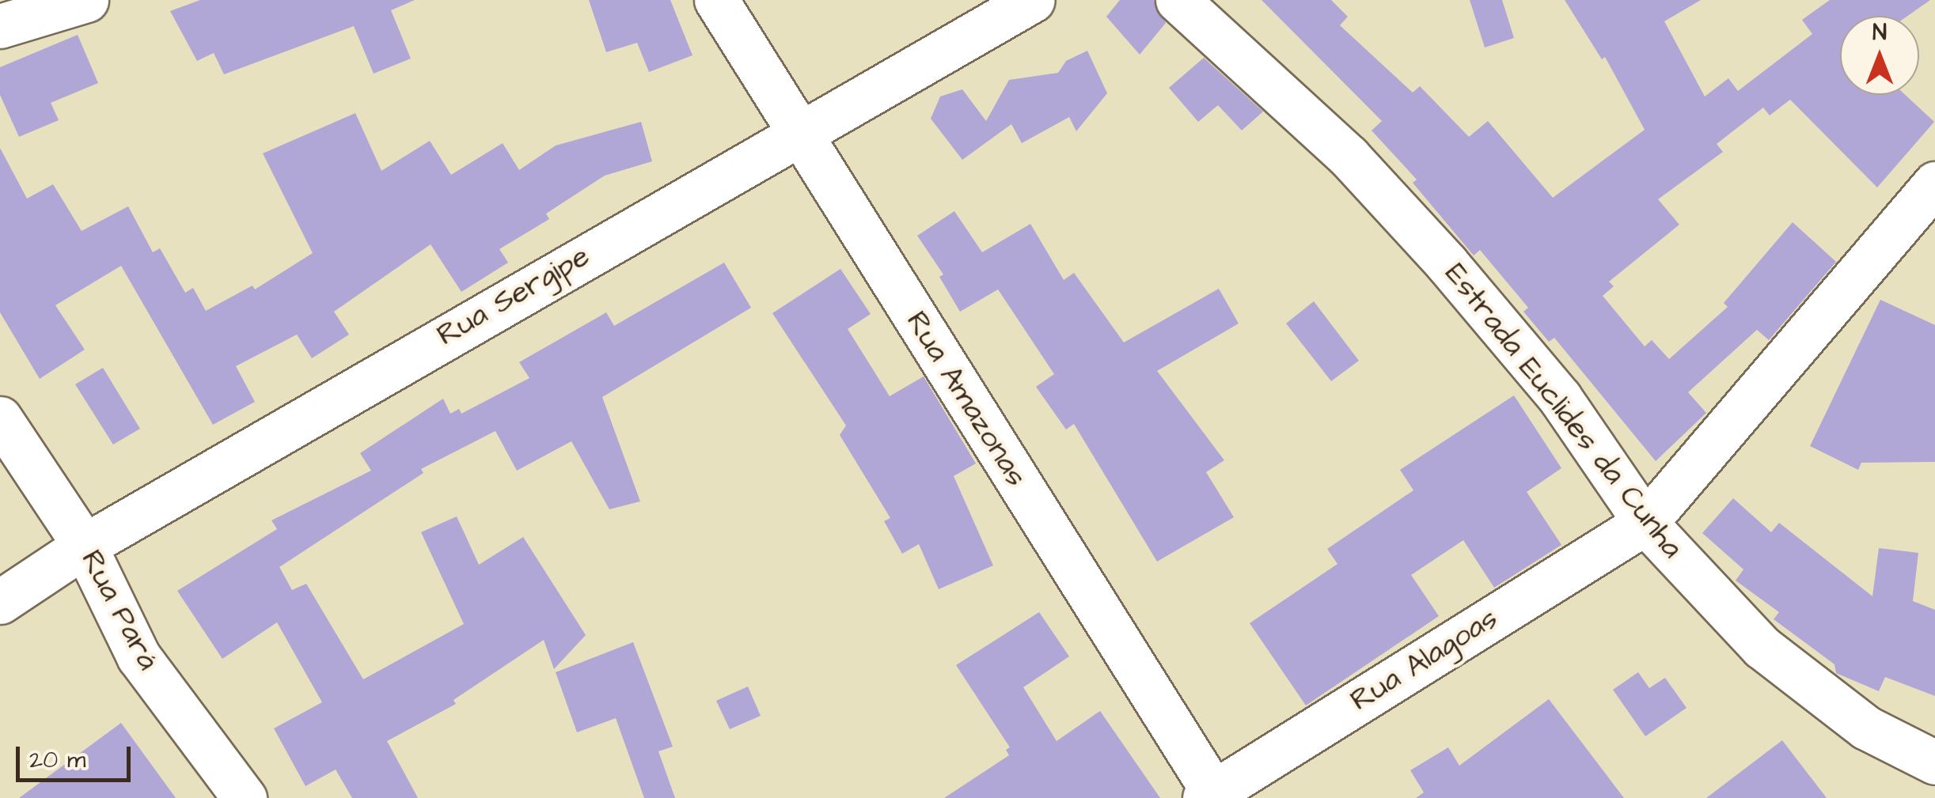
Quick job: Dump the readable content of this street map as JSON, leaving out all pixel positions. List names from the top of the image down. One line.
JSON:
{"streets":{"street":["Rua Sergipe","Rua Amazonas","Estrada Euclides da Cunha","Rua Pará","Rua Alagoas"]},"crossings":[["Rua Sergipe","Rua Amazonas"],["Rua Sergipe","Rua Pará"],["Rua Amazonas","Rua Alagoas"],["Estrada Euclides da Cunha","Rua Alagoas"]],"scale_bar":"20 m","north":"top"}
